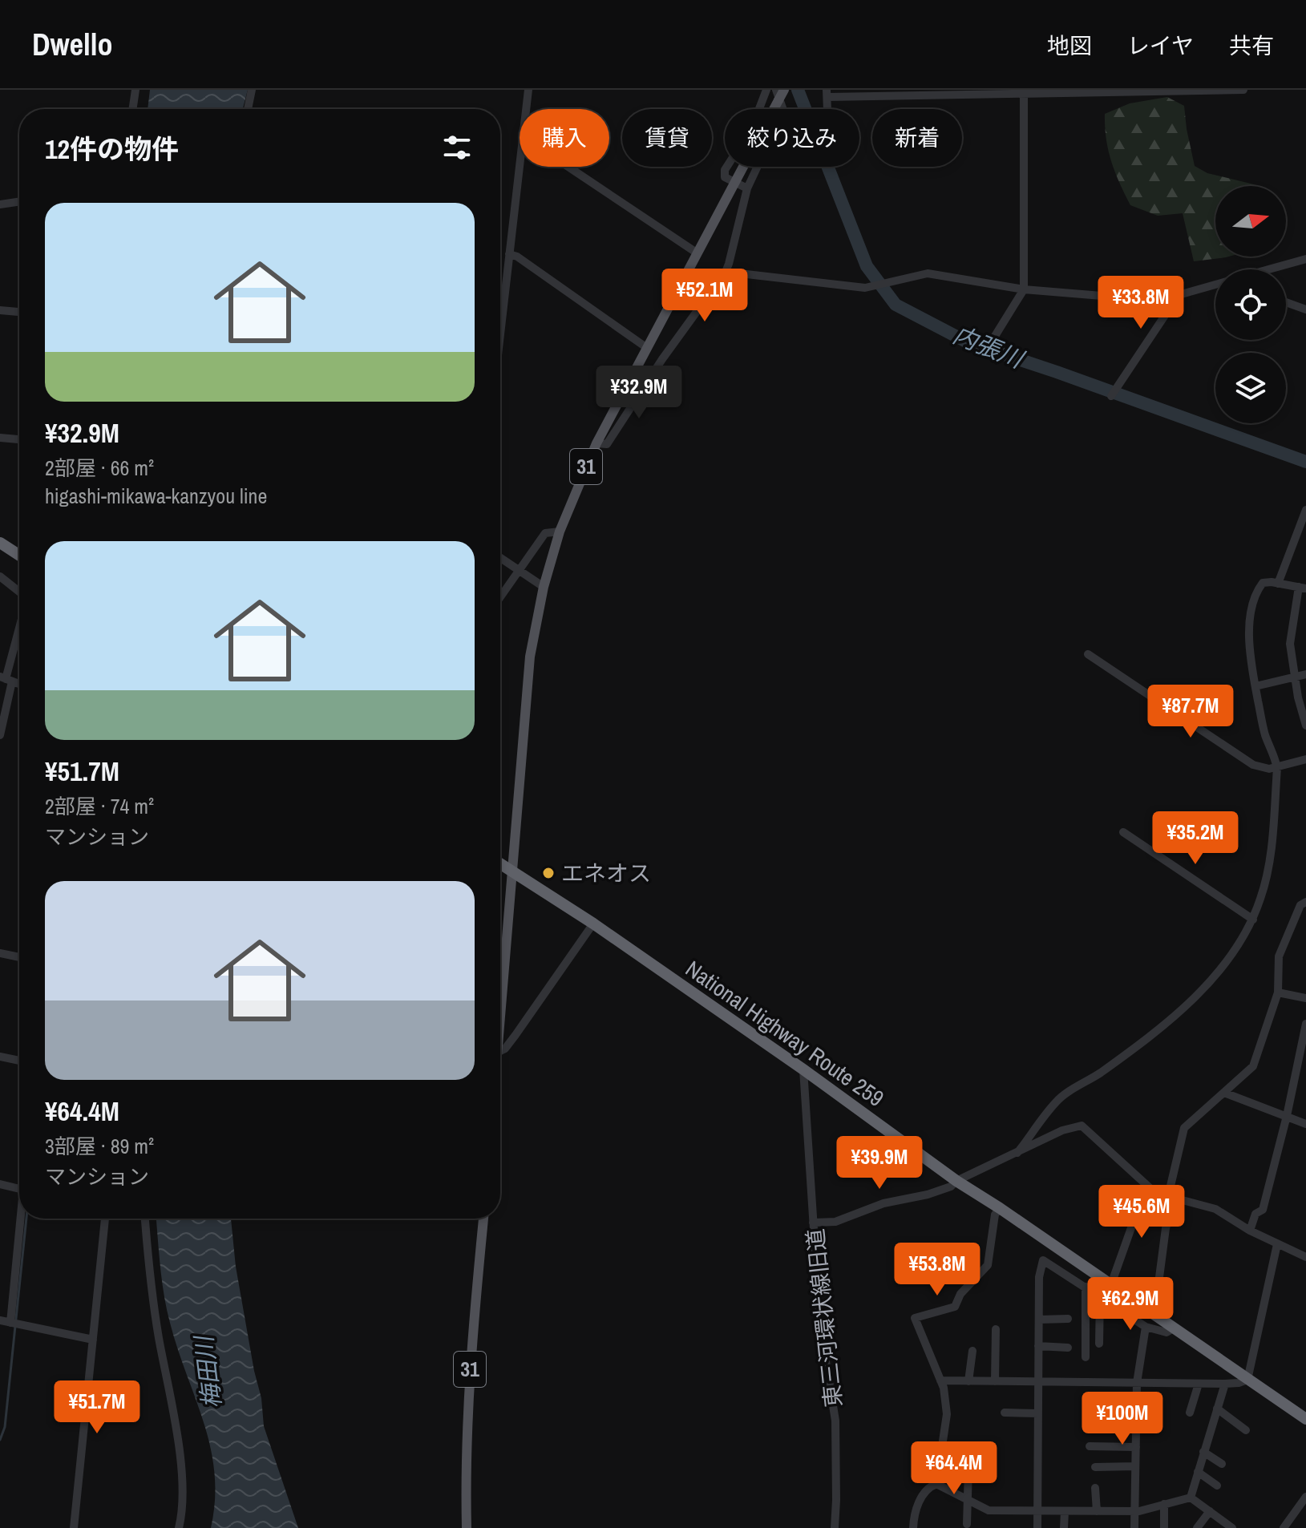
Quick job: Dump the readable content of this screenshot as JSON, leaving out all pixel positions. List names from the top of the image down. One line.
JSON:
{"streets":{"highway":["National Highway Route 259"],"main road":["31"],"street":["東三河環状線旧道"]},"crossings":[["31","National Highway Route 259"],["National Highway Route 259","東三河環状線旧道"]],"water":["内張川","梅田川"],"places":["エネオス"],"north":"right","page":{"header":"Dwello","nav":["地図","レイヤ","共有"],"chip":["購入","賃貸","絞り込み","新着"],"heading":"12件の物件","list":[{"name":"¥32.9M","note":"2部屋 · 66 m² · higashi-mikawa-kanzyou line"},{"name":"¥51.7M","note":"2部屋 · 74 m² · マンション"},{"name":"¥64.4M","note":"3部屋 · 89 m² · マンション"}],"price":["¥52.1M","¥33.8M","¥32.9M","¥87.7M","¥35.2M","¥39.9M","¥45.6M","¥53.8M","¥62.9M","¥51.7M","¥100M","¥64.4M"]}}
